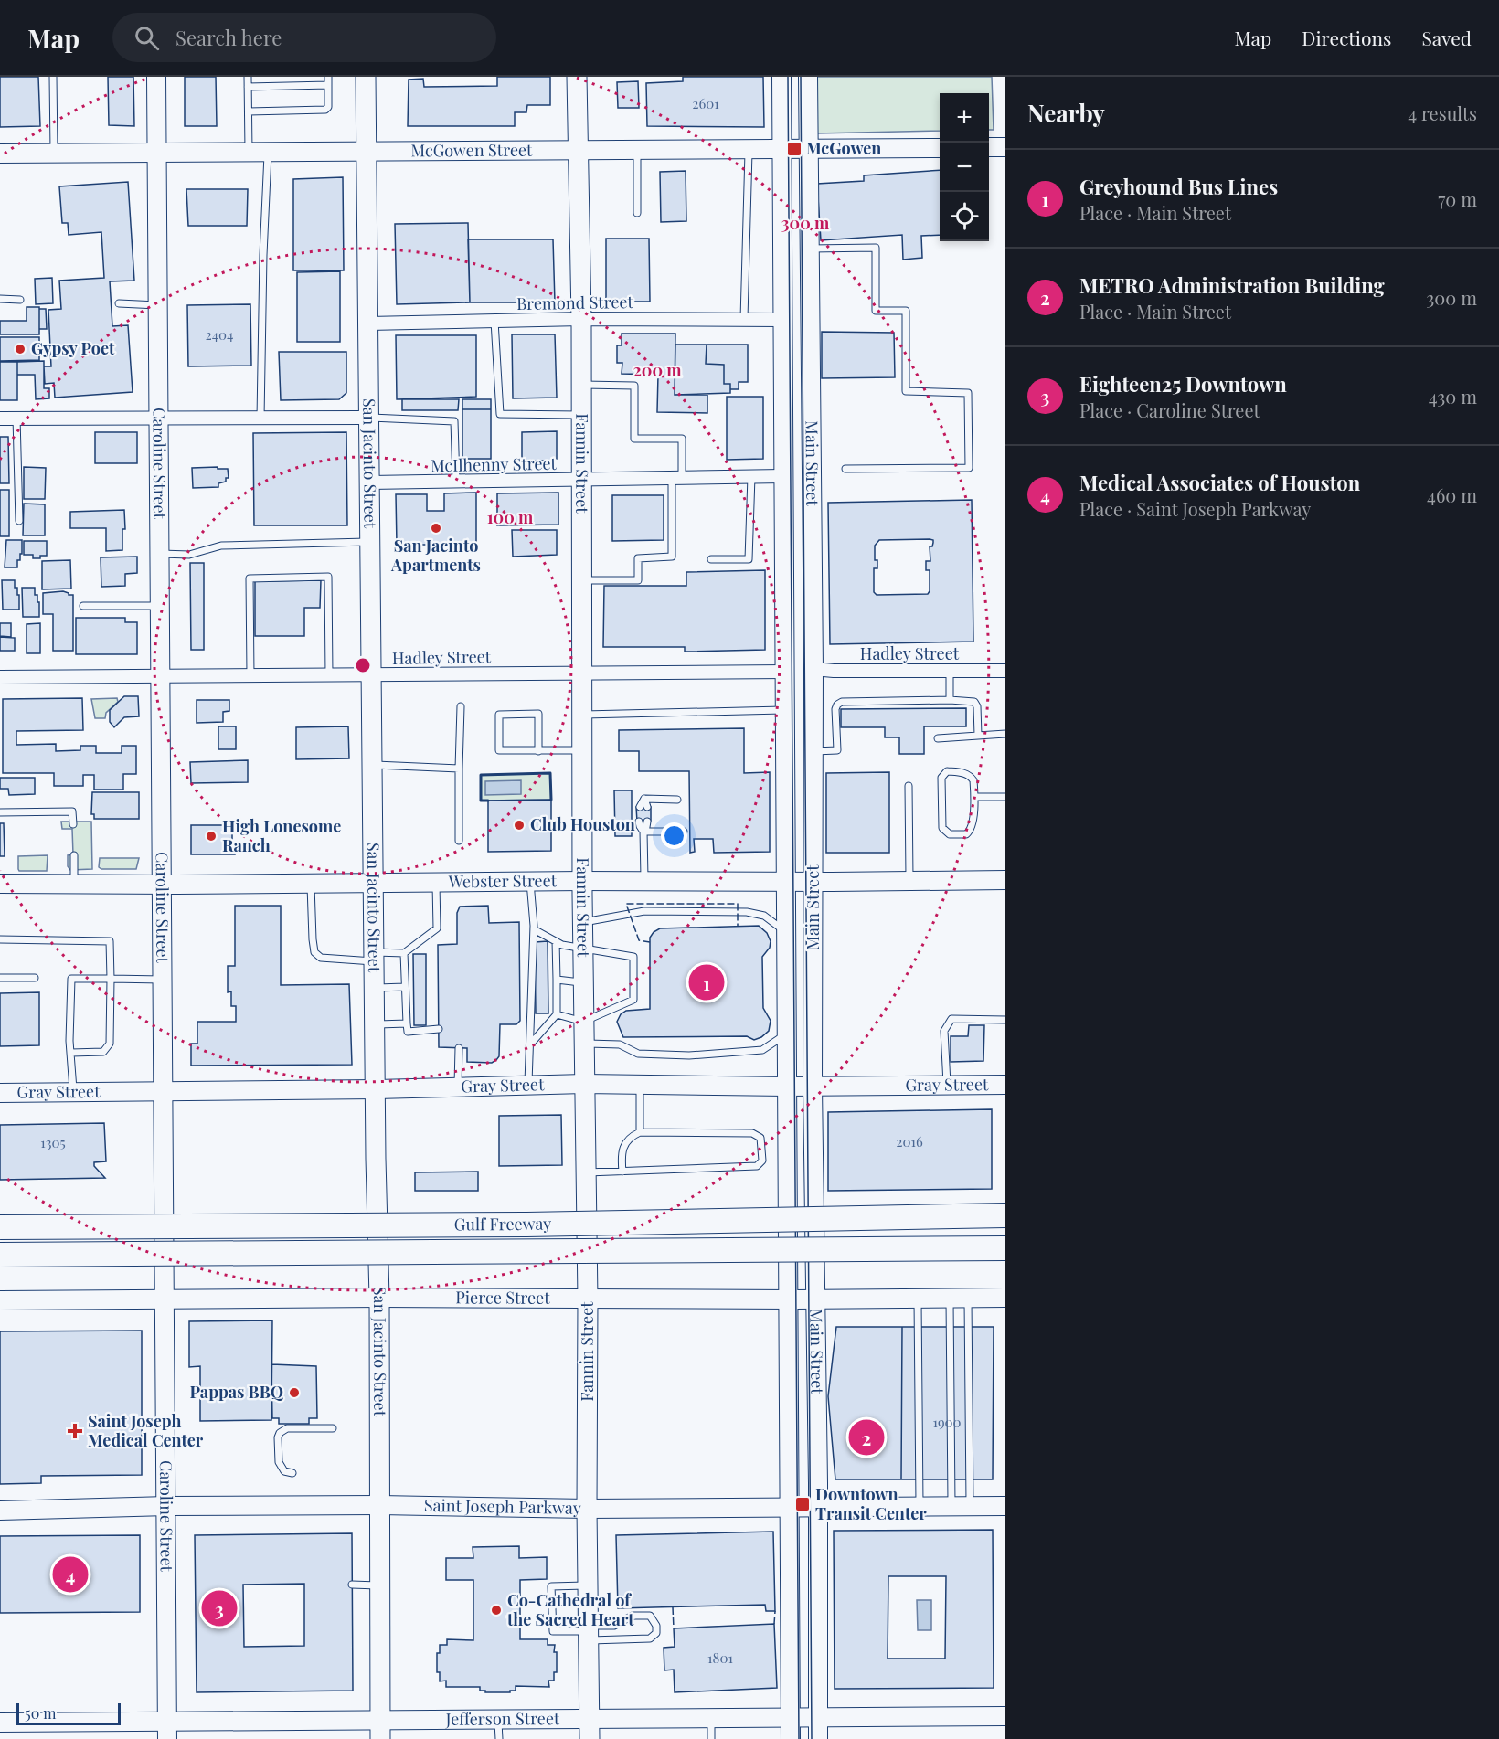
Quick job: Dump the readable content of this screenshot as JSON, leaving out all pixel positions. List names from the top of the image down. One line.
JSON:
{"streets":{"highway":["Gulf Freeway"],"main road":["McGowen Street","Caroline Street","San Jacinto Street","Fannin Street","Main Street","Webster Street","Gray Street","Pierce Street","Saint Joseph Parkway","Jefferson Street"],"street":["Bremond Street","McIlhenny Street","Hadley Street"]},"crossings":[["McGowen Street","Caroline Street"],["McGowen Street","San Jacinto Street"],["McGowen Street","Fannin Street"],["McGowen Street","Main Street"],["Bremond Street","San Jacinto Street"],["Bremond Street","Fannin Street"],["Bremond Street","Main Street"],["Caroline Street","Hadley Street"],["Caroline Street","Webster Street"],["Caroline Street","Gray Street"],["Caroline Street","Pierce Street"],["Caroline Street","Saint Joseph Parkway"],["Caroline Street","Jefferson Street"],["San Jacinto Street","McIlhenny Street"],["San Jacinto Street","Hadley Street"],["San Jacinto Street","Webster Street"],["San Jacinto Street","Gray Street"],["San Jacinto Street","Pierce Street"],["San Jacinto Street","Saint Joseph Parkway"],["San Jacinto Street","Jefferson Street"],["Fannin Street","McIlhenny Street"],["Fannin Street","Hadley Street"],["Fannin Street","Webster Street"],["Fannin Street","Gray Street"],["Fannin Street","Pierce Street"],["Fannin Street","Saint Joseph Parkway"],["Fannin Street","Jefferson Street"],["Main Street","McIlhenny Street"],["Main Street","Hadley Street"],["Main Street","Webster Street"],["Main Street","Gray Street"],["Main Street","Pierce Street"],["Main Street","Saint Joseph Parkway"],["Main Street","Jefferson Street"]],"places":{"transit":["McGowen","Downtown Transit Center"],"other":["Gypsy Poet","San Jacinto Apartments","Club Houston","High Lonesome Ranch","Pappas BBQ","Co-Cathedral of the Sacred Heart"],"health":["Saint Joseph Medical Center"]},"house_numbers":["2601","2404","2016","1305","1900","1801"],"scale_bar":"50 m","page":{"header":"Map","search":"Search here","nav":["Map","Directions","Saved"],"heading":["Nearby","4 results"],"map_buttons":["+","−"],"list":[{"mark":"1","name":"Greyhound Bus Lines","note":"Place · Main Street","value":"70 m"},{"mark":"2","name":"METRO Administration Building","note":"Place · Main Street","value":"300 m"},{"mark":"3","name":"Eighteen25 Downtown","note":"Place · Caroline Street","value":"430 m"},{"mark":"4","name":"Medical Associates of Houston","note":"Place · Saint Joseph Parkway","value":"460 m"}],"pins":["1","2","4","3"],"scale":"50 m"},"rings":["300 m","200 m","100 m"]}
